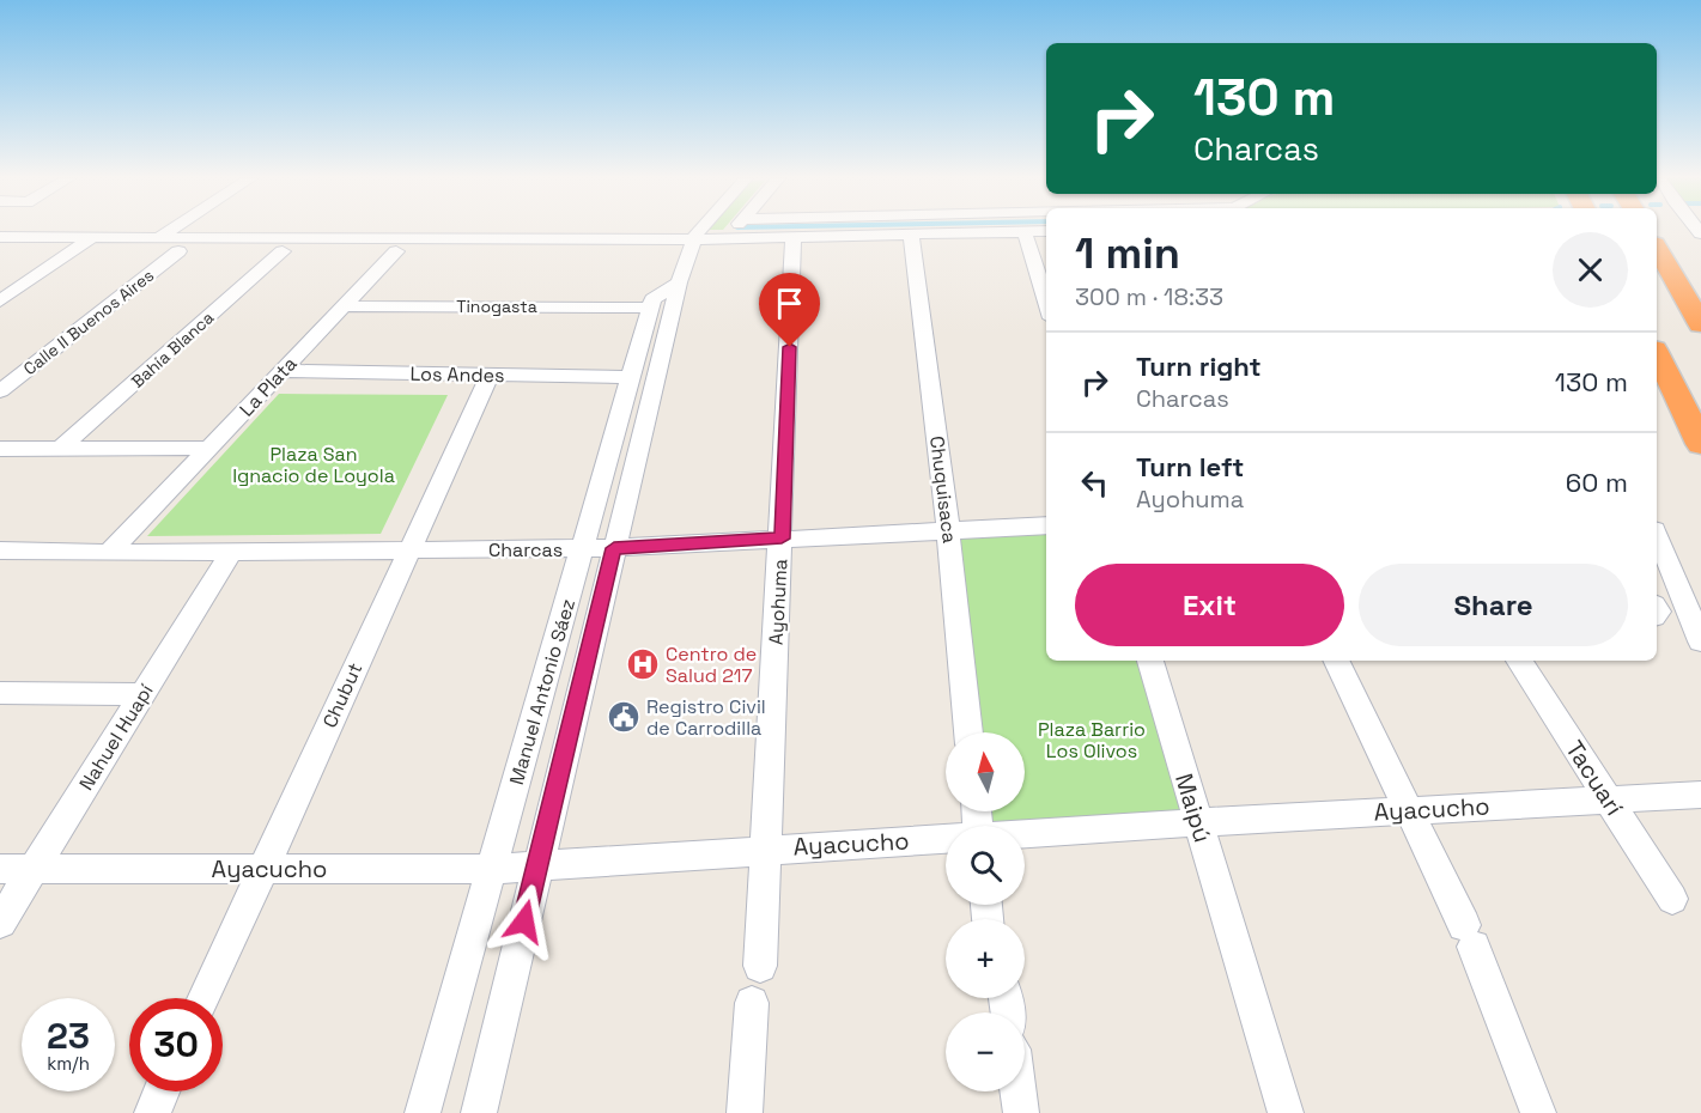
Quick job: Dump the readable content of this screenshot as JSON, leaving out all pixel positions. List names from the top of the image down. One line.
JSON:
{"streets":{"street":["Tinogasta","Calle II Buenos Aires","Bahía Blanca","Los Andes","La Plata","Chuquisaca","Charcas","Ayohuma","Manuel Antonio Sáez","Chubut","Nahuel Huapí","Tacuarí","Maipú","Ayacucho"]},"crossings":[["Tinogasta","La Plata"],["Tinogasta","Manuel Antonio Sáez"],["Los Andes","La Plata"],["Los Andes","Manuel Antonio Sáez"],["Los Andes","Chubut"],["La Plata","Charcas"],["Chuquisaca","Charcas"],["Charcas","Ayohuma"],["Charcas","Manuel Antonio Sáez"],["Charcas","Chubut"],["Charcas","Nahuel Huapí"],["Ayohuma","Ayacucho"],["Manuel Antonio Sáez","Ayacucho"],["Chubut","Ayacucho"],["Nahuel Huapí","Ayacucho"],["Tacuarí","Ayacucho"],["Maipú","Ayacucho"]],"parks":["Plaza San Ignacio de Loyola","Plaza Barrio Los Olivos"],"places":{"hospital":["Centro de Salud 217"],"public building":["Registro Civil de Carrodilla"]},"north":"top","page":{"turn":["130 m","Charcas"],"heading":["1 min","300 m · 18:33"],"list":[{"name":"Turn right","note":"Charcas","value":"130 m"},{"name":"Turn left","note":"Ayohuma","value":"60 m"}],"buttons":["Exit","Share"],"map_buttons":["+","−"],"speed":"23 km/h","limit":"30"}}
